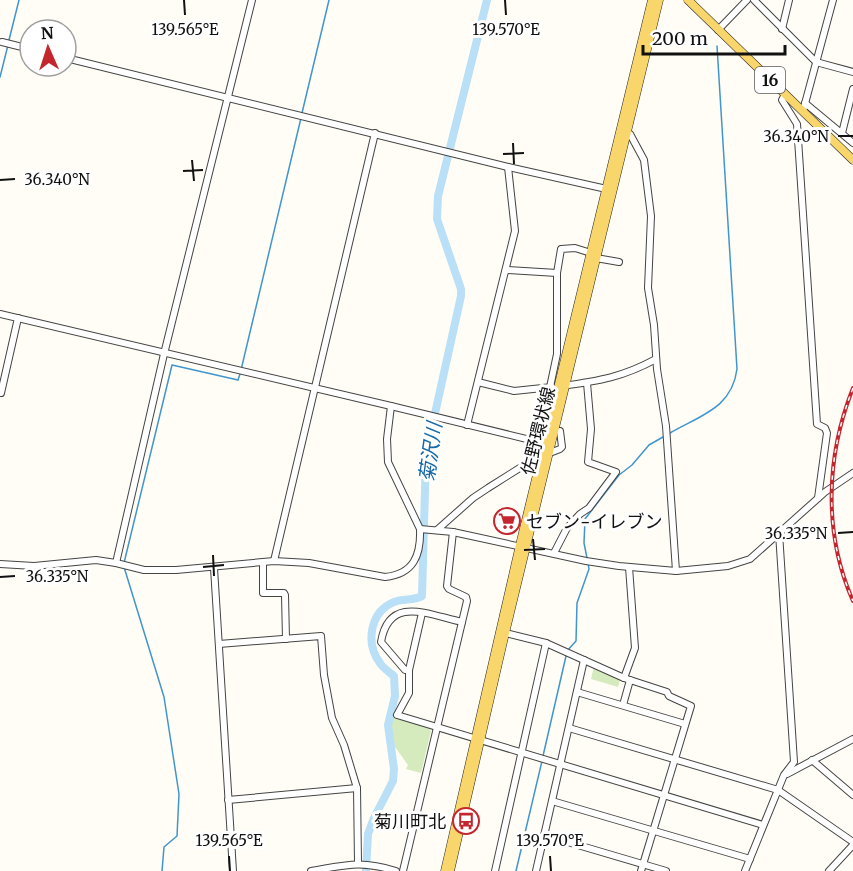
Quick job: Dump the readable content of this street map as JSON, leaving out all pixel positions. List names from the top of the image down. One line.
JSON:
{"streets":{"main road":["16","佐野環状線"]},"water":["菊沢川"],"places":{"supermarket":["セブン-イレブン"],"bus stop":["菊川町北"]},"scale_bar":"200 m","north":"top","coordinates":["139.565°E","139.570°E","36.340°N","36.335°N"]}
